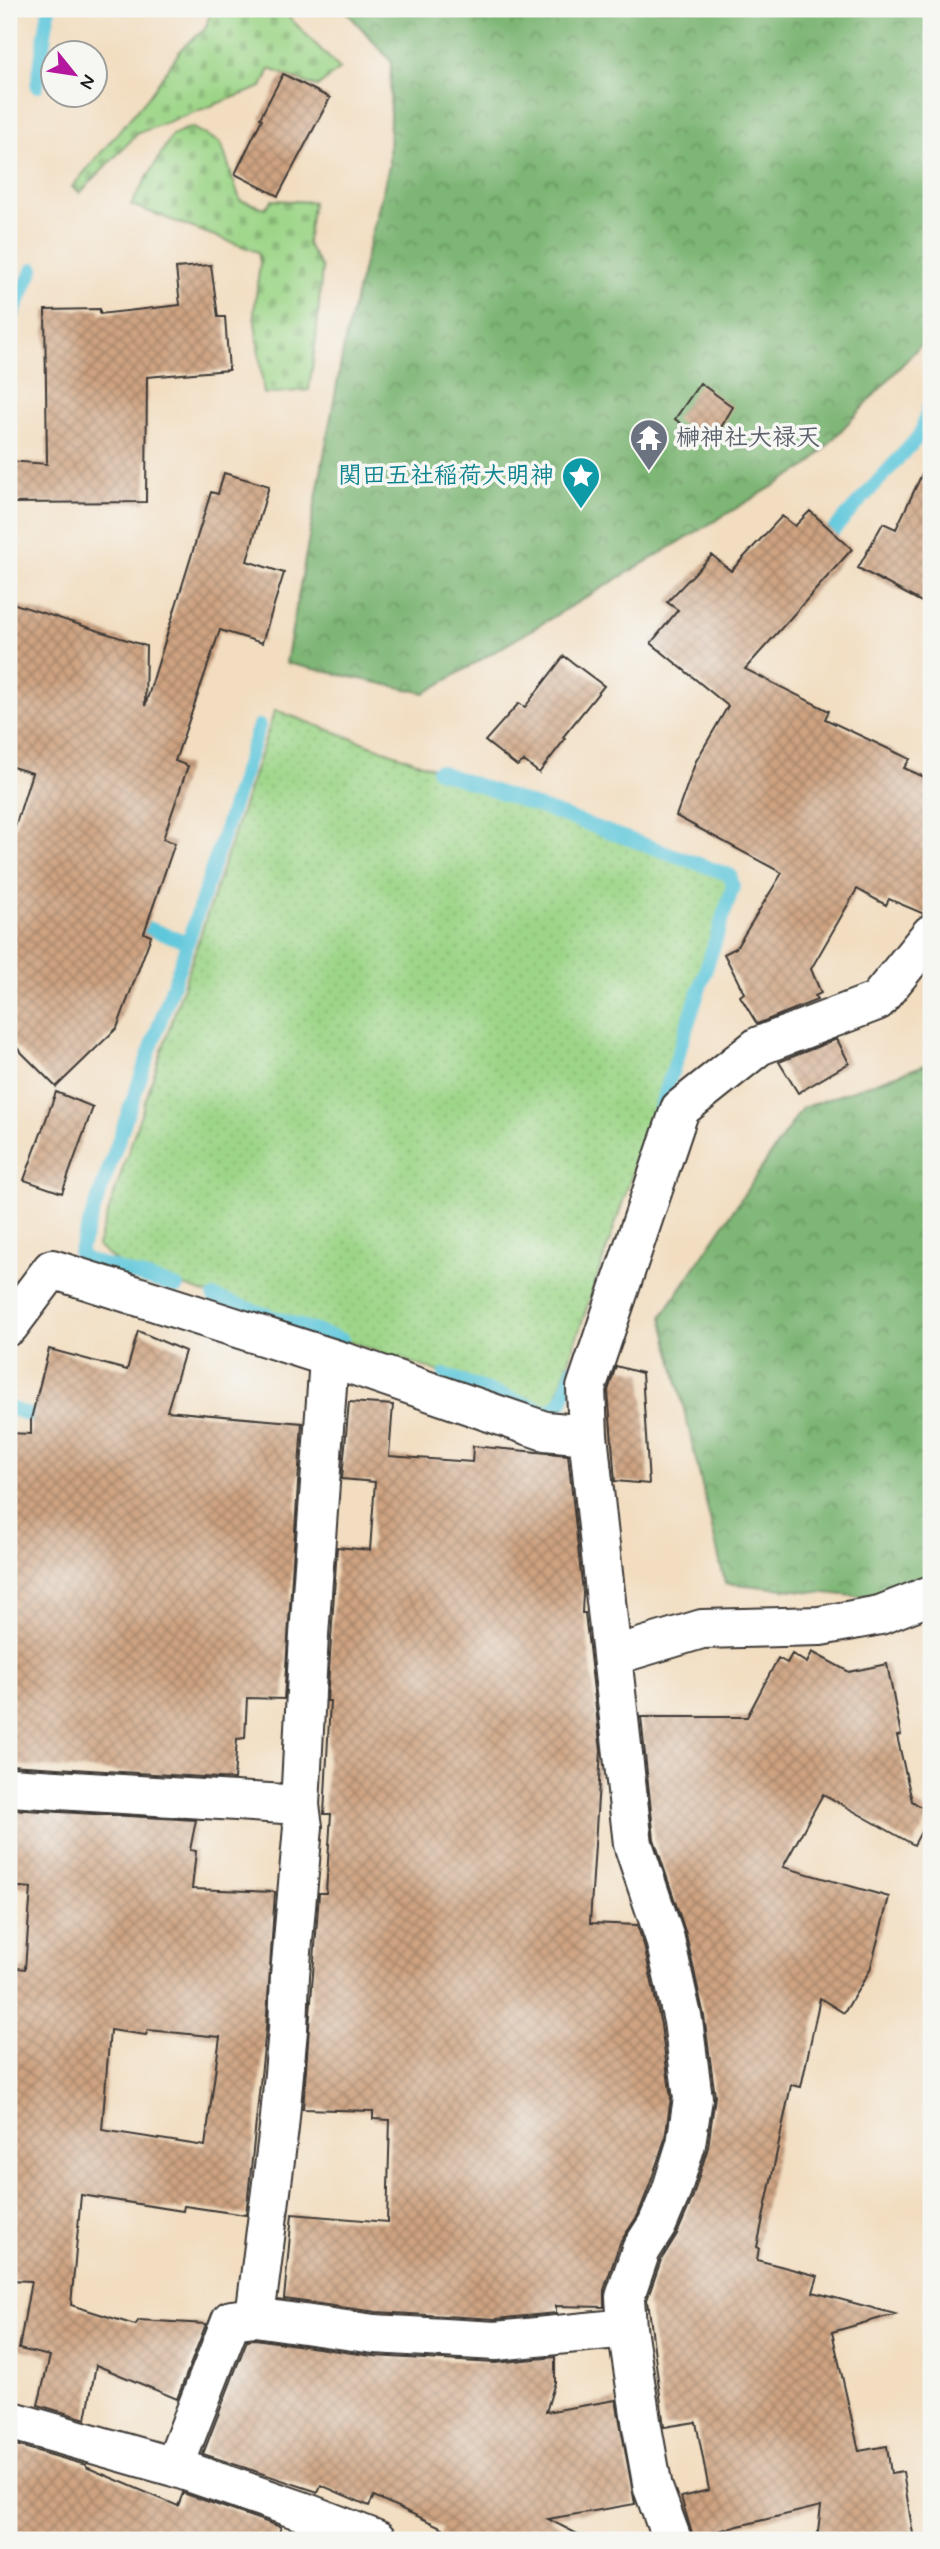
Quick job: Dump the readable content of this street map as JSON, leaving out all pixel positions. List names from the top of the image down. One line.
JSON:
{"places":{"temple":["榊神社大禄天"],"place":["関田五社稲荷大明神"]},"north":"bottom right"}
